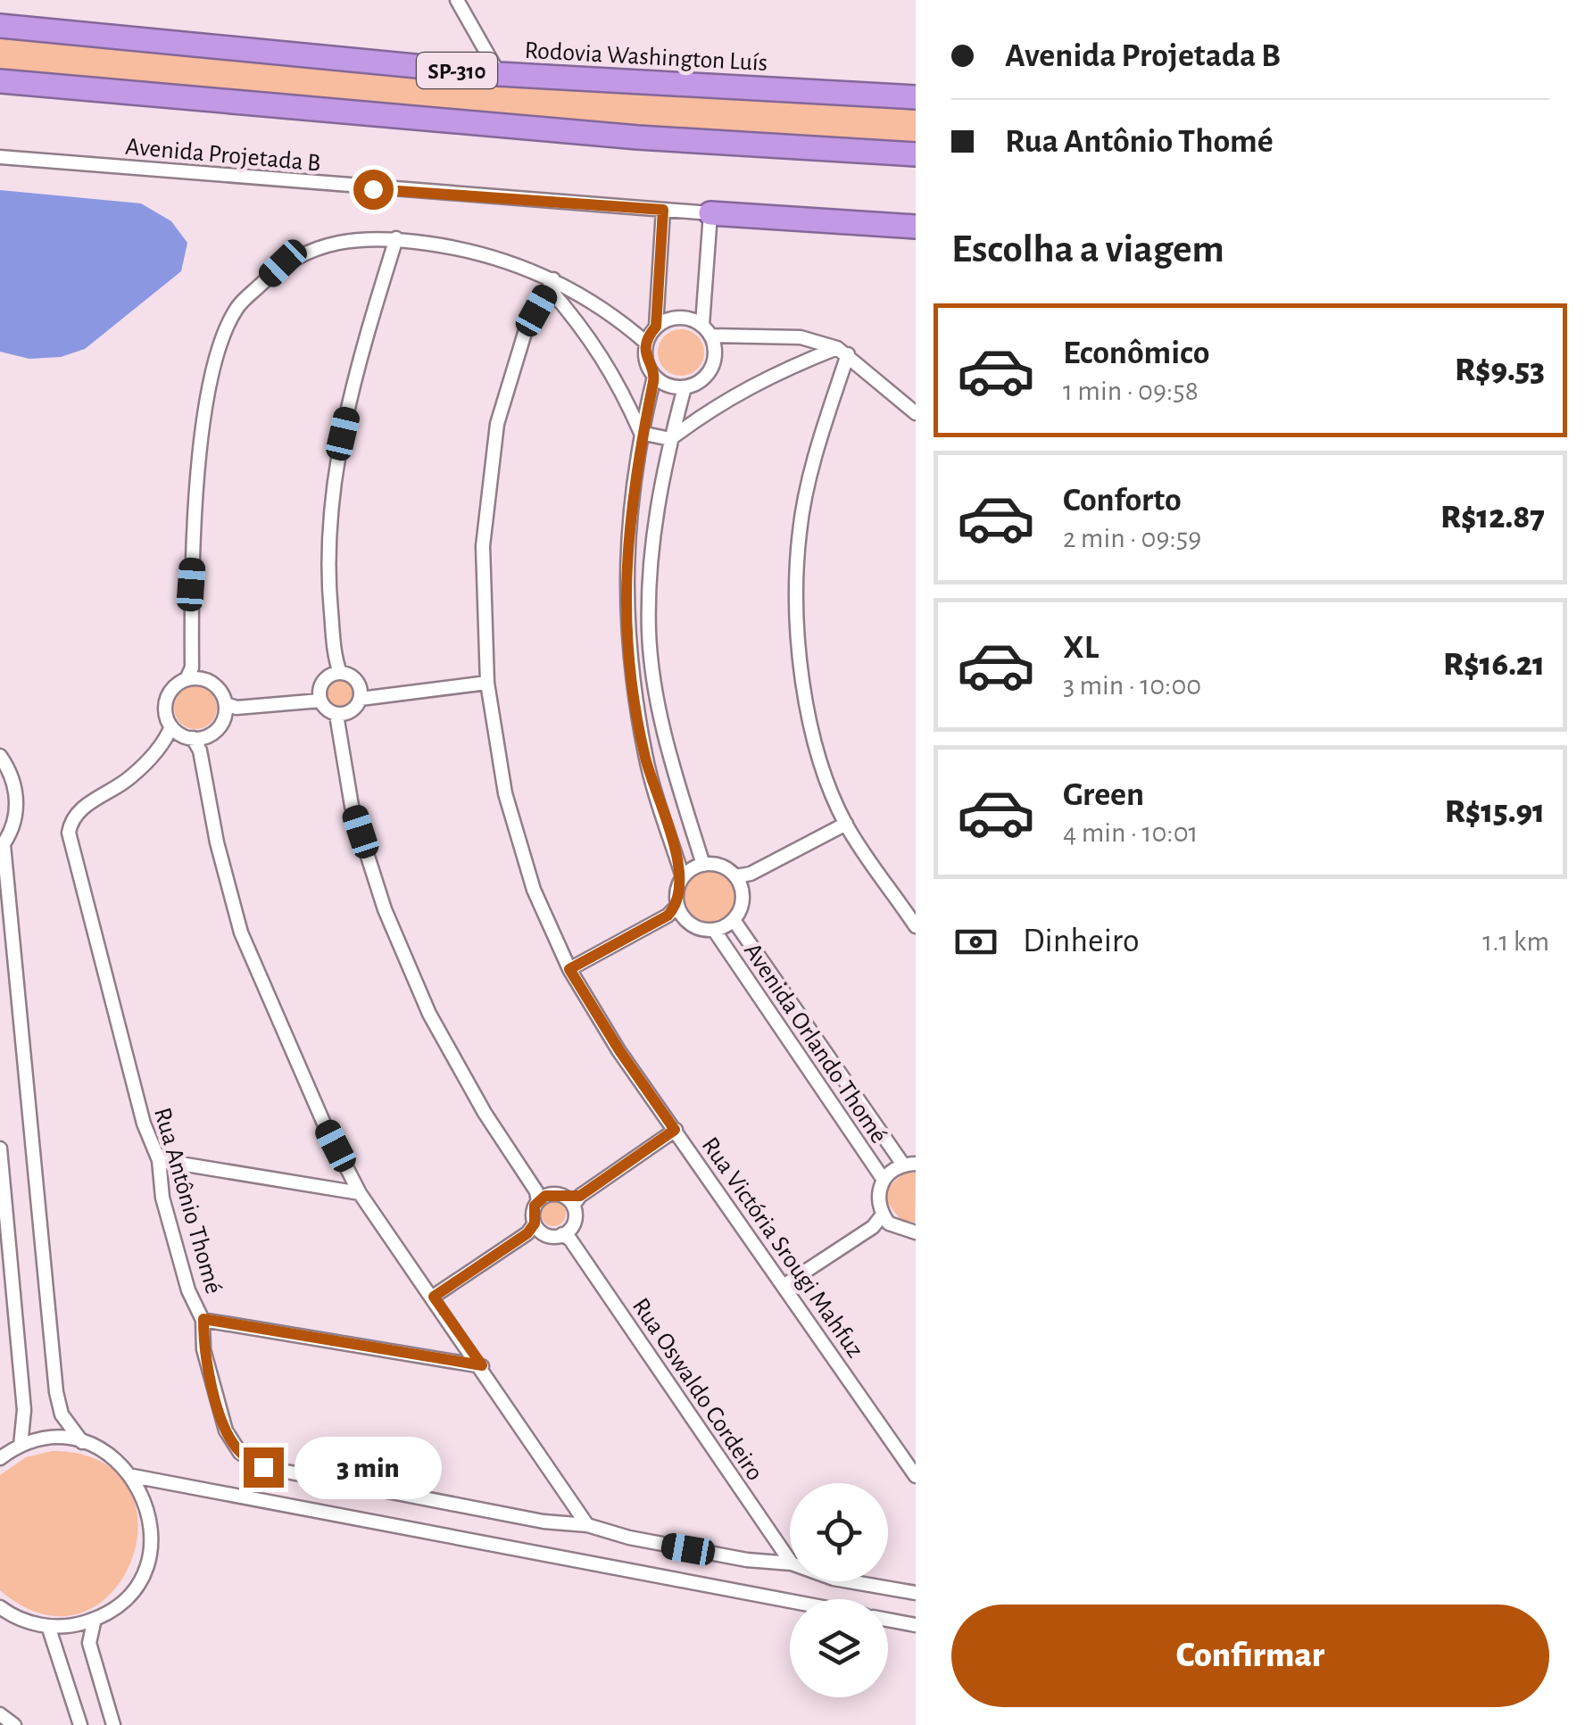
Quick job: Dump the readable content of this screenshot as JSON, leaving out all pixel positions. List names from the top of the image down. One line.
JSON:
{"streets":{"highway":["Rodovia Washington Luís","SP-310"],"street":["Avenida Projetada B","Avenida Orlando Thomé","Rua Antônio Thomé","Rua Victória Srougi Mahfuz","Rua Oswaldo Cordeiro"]},"page":{"banner":["Avenida Projetada B","Rua Antônio Thomé"],"heading":"Escolha a viagem","list":[{"name":"Econômico","note":"1 min · 09:58","value":"R$9.53"},{"name":"Conforto","note":"2 min · 09:59","value":"R$12.87"},{"name":"XL","note":"3 min · 10:00","value":"R$16.21"},{"name":"Green","note":"4 min · 10:01","value":"R$15.91"}],"pay":["Dinheiro","1.1 km"],"bubble":"3 min","buttons":"Confirmar"}}
